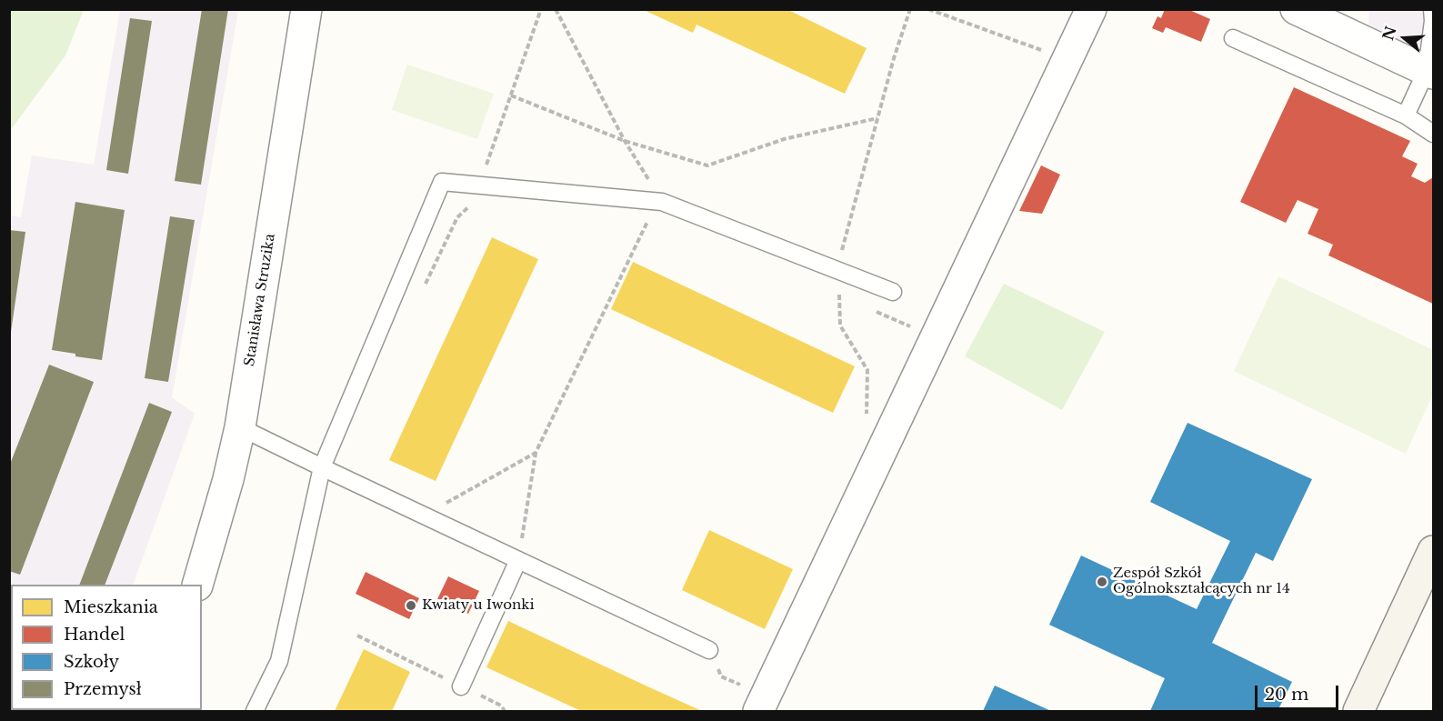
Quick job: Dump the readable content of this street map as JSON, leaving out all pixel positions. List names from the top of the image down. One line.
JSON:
{"streets":{"street":["Stanisława Struzika"]},"places":["Zespół Szkół Ogólnokształcących nr 14","Kwiaty u Iwonki"],"legend":["Mieszkania","Handel","Szkoły","Przemysł"],"scale_bar":"20 m","north":"left"}
